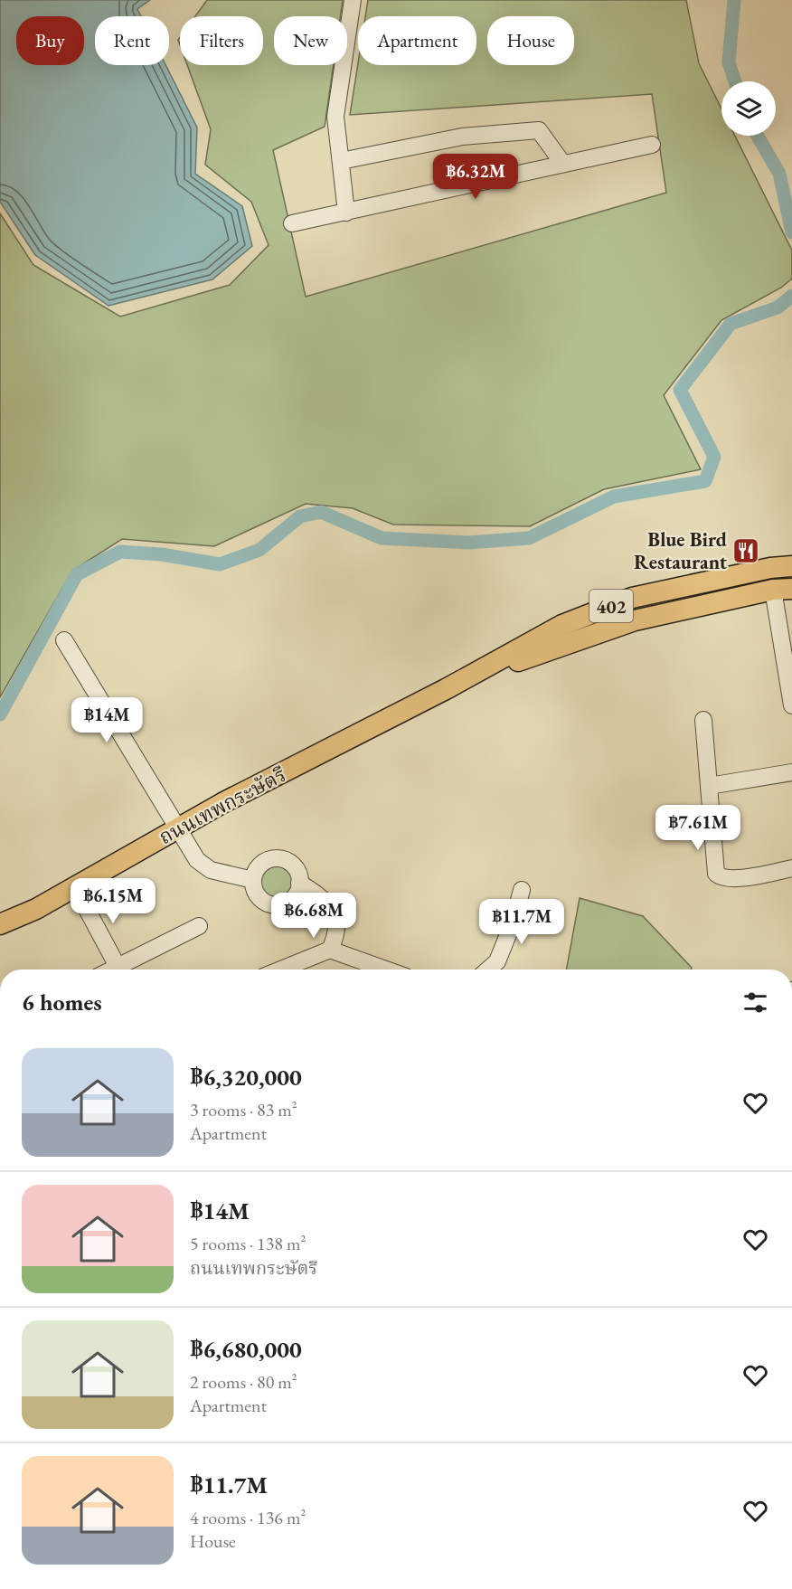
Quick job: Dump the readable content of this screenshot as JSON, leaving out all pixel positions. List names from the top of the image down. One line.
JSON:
{"streets":{"main road":["402","ถนนเทพกระษัตรี"]},"places":{"restaurant":["Blue Bird Restaurant"]},"page":{"chip":["Buy","Rent","Filters","New","Apartment","House"],"price":["฿6.32M","฿14M","฿7.61M","฿6.15M","฿6.68M","฿11.7M"],"heading":"6 homes","list":[{"name":"฿6,320,000","note":"3 rooms · 83 m² · Apartment"},{"name":"฿14M","note":"5 rooms · 138 m² · ถนนเทพกระษัตรี"},{"name":"฿6,680,000","note":"2 rooms · 80 m² · Apartment"},{"name":"฿11.7M","note":"4 rooms · 136 m² · House"}]}}
